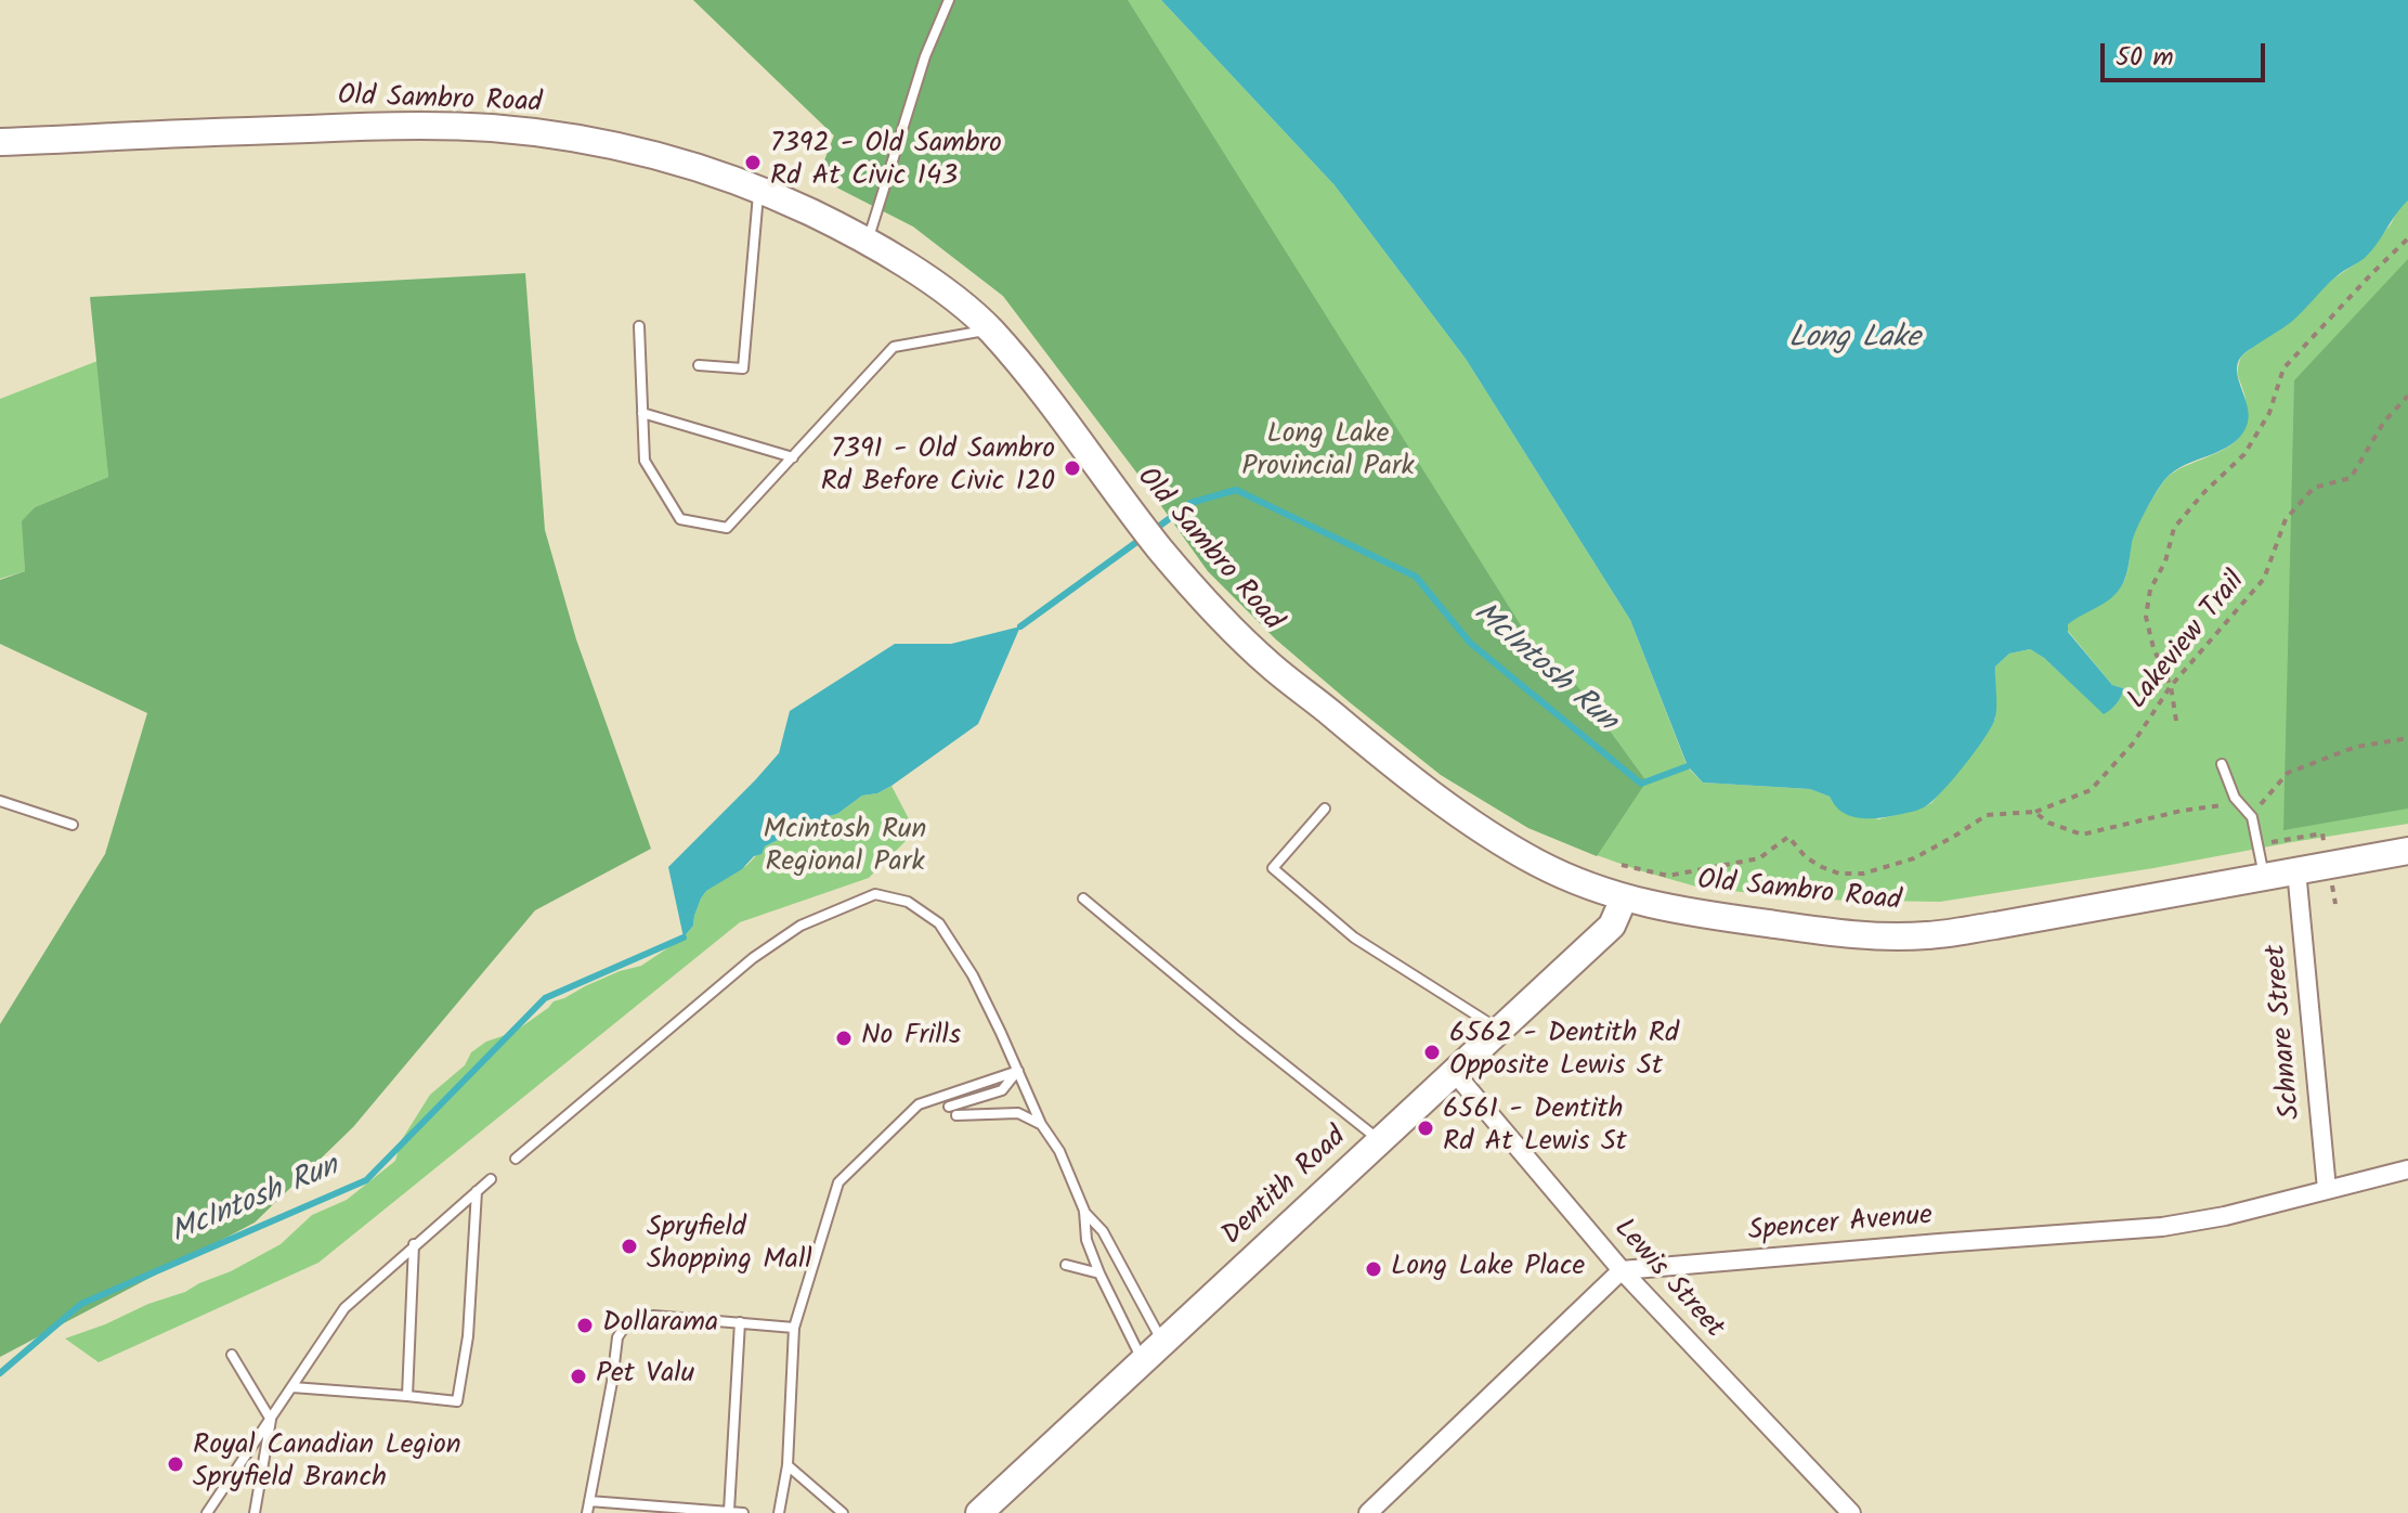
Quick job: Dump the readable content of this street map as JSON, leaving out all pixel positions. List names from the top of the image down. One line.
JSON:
{"streets":{"main road":["Old Sambro Road","Dentith Road"],"street":["Schnare Street","Spencer Avenue","Lewis Street"],"path":["Lakeview Trail"]},"crossings":[["Old Sambro Road","Schnare Street"],["Old Sambro Road","Dentith Road"],["Schnare Street","Spencer Avenue"],["Dentith Road","Lewis Street"],["Spencer Avenue","Lewis Street"]],"water":["Long Lake","McIntosh Run"],"parks":["Long Lake Provincial Park","Mcintosh Run Regional Park"],"places":["7392 - Old Sambro Rd At Civic 143","7391 - Old Sambro Rd Before Civic 120","No Frills","6562 - Dentith Rd Opposite Lewis St","6561 - Dentith Rd At Lewis St","Spryfield Shopping Mall","Long Lake Place","Dollarama","Pet Valu","Royal Canadian Legion Spryfield Branch"],"scale_bar":"50 m"}
